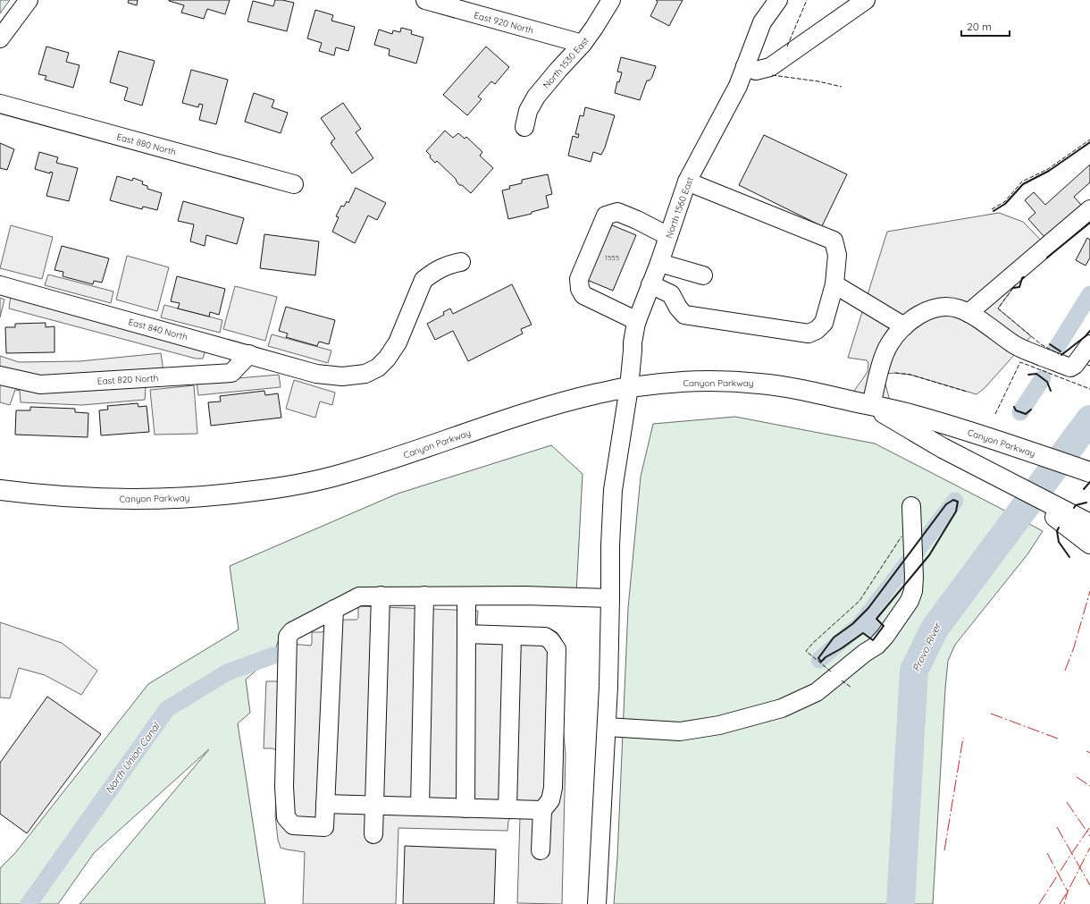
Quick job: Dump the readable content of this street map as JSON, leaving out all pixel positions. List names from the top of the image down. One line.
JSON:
{"streets":{"highway":["Canyon Parkway"],"street":["East 920 North","North 1530 East","East 880 North","North 1560 East","East 840 North","East 820 North"]},"crossings":[["East 920 North","North 1530 East"],["North 1560 East","Canyon Parkway"],["East 840 North","East 820 North"]],"water":["Provo River","North Union Canal"],"house_numbers":["1555"],"scale_bar":"20 m"}
